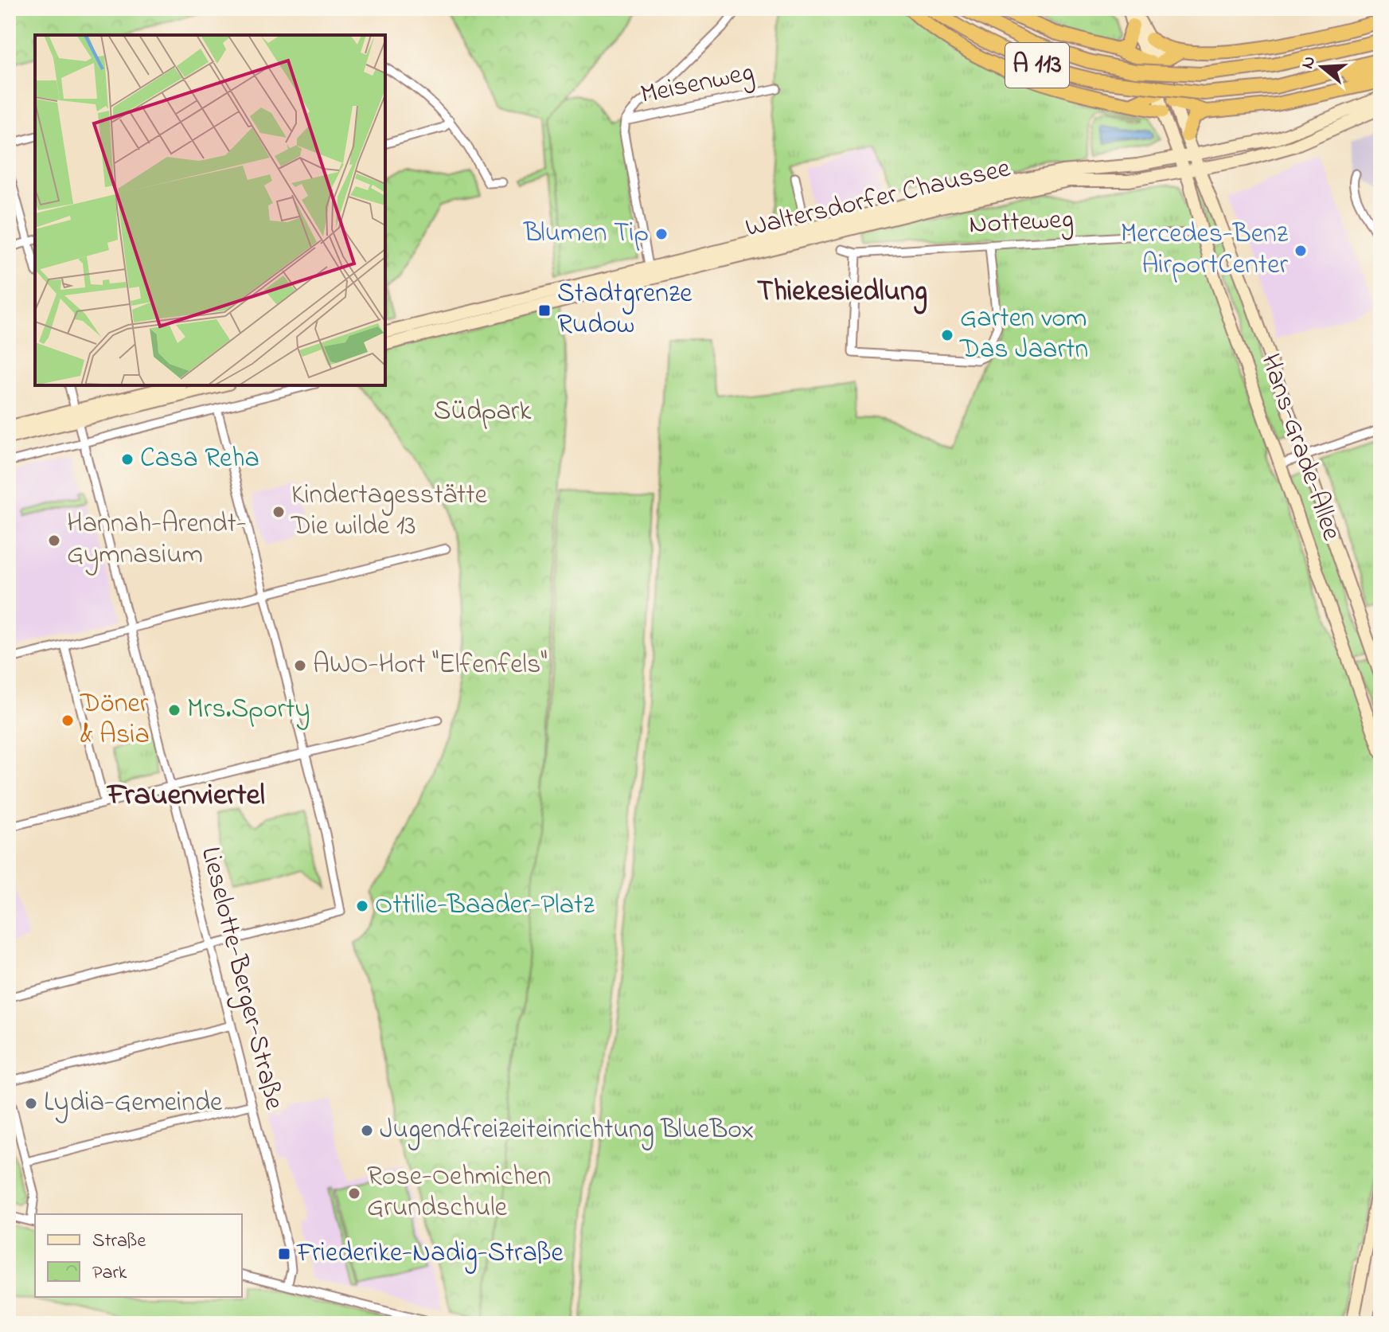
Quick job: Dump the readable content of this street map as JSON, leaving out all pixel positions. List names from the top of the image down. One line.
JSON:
{"streets":{"highway":["A 113"],"main road":["Waltersdorfer Chaussee","Hans-Grade-Allee"],"street":["Meisenweg","Notteweg","Lieselotte-Berger-Straße"]},"crossings":[["Waltersdorfer Chaussee","Hans-Grade-Allee"],["Notteweg","Hans-Grade-Allee"]],"districts":["Thiekesiedlung","Frauenviertel"],"parks":["Südpark"],"places":{"other":["Blumen Tip","Mercedes-Benz AirportCenter","Garten vom Das Jaartn","Casa Reha","Kindertagesstätte Die wilde 13","Hannah-Arendt- Gymnasium","AWO-Hort \"Elfenfels\"","Mrs.Sporty","Döner & Asia","Ottilie-Baader-Platz","Lydia-Gemeinde","Jugendfreizeiteinrichtung BlueBox","Rose-Oehmichen Grundschule"],"transit":["Stadtgrenze Rudow","Friederike-Nadig-Straße"]},"legend":["Straße","Park"],"north":"left"}
